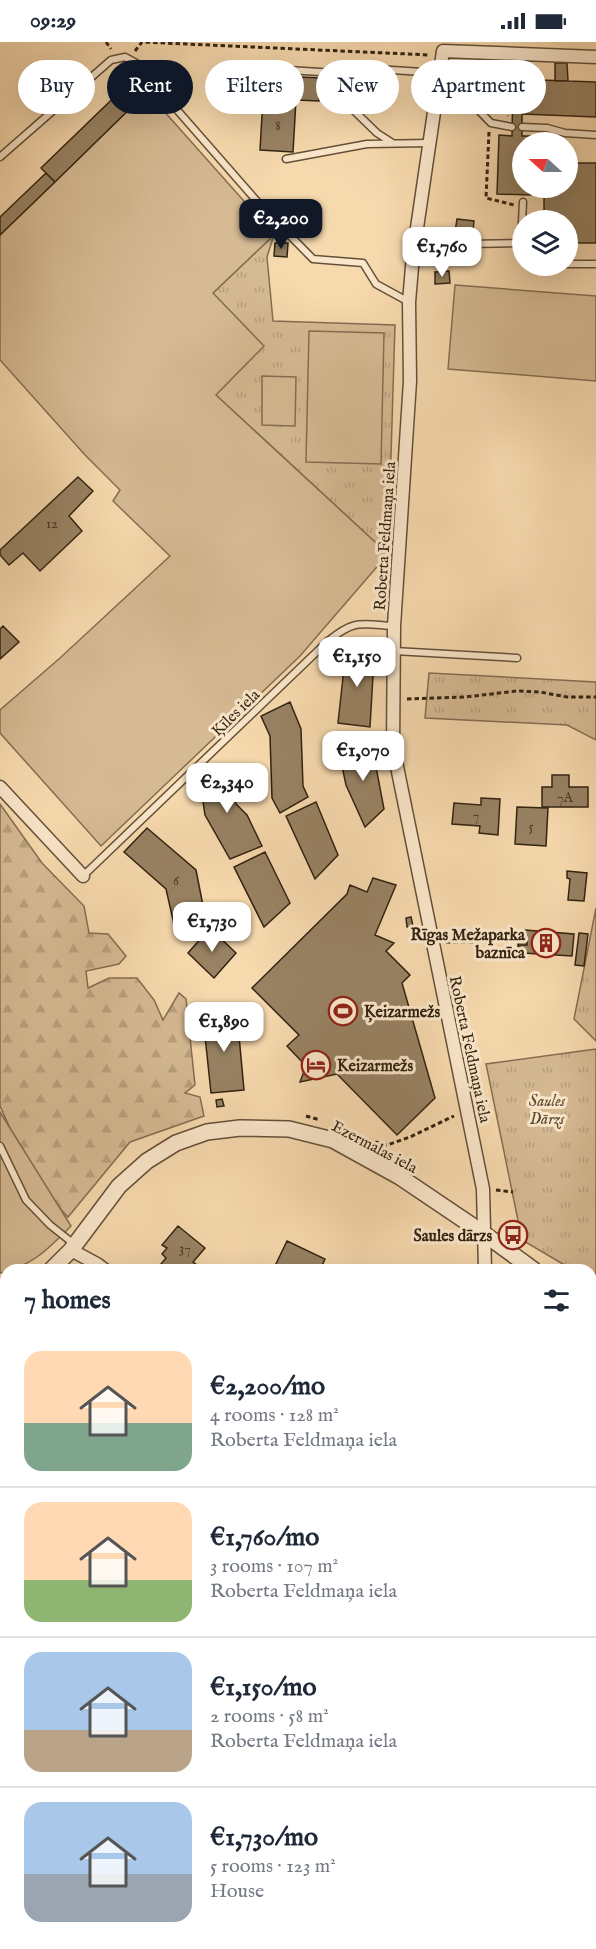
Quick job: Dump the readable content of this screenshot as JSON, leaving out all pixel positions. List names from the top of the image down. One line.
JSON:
{"streets":{"street":["Roberta Feldmaņa iela","Ezermalas iela"],"lane":["Ķīles iela"]},"crossings":[["Roberta Feldmaņa iela","Ķīles iela"],["Roberta Feldmaņa iela","Ezermalas iela"]],"parks":["Saules Dārzs"],"places":{"building":["Rīgas Mežaparka baznīca"],"sports":["Ķeizarmežs"],"hotel":["Keizarmežs"],"bus stop":["Saules dārzs"]},"house_numbers":["8","12","7A","7","5","6","37"],"north":"left","page":{"status":"09:29","chip":["Buy","Rent","Filters","New","Apartment"],"price":["€2,200","€1,760","€1,150","€1,070","€2,340","€1,730","€1,890"],"heading":"7 homes","list":[{"name":"€2,200/mo","note":"4 rooms · 128 m² · Roberta Feldmaņa iela"},{"name":"€1,760/mo","note":"3 rooms · 107 m² · Roberta Feldmaņa iela"},{"name":"€1,150/mo","note":"2 rooms · 58 m² · Roberta Feldmaņa iela"},{"name":"€1,730/mo","note":"5 rooms · 123 m² · House"}]}}
